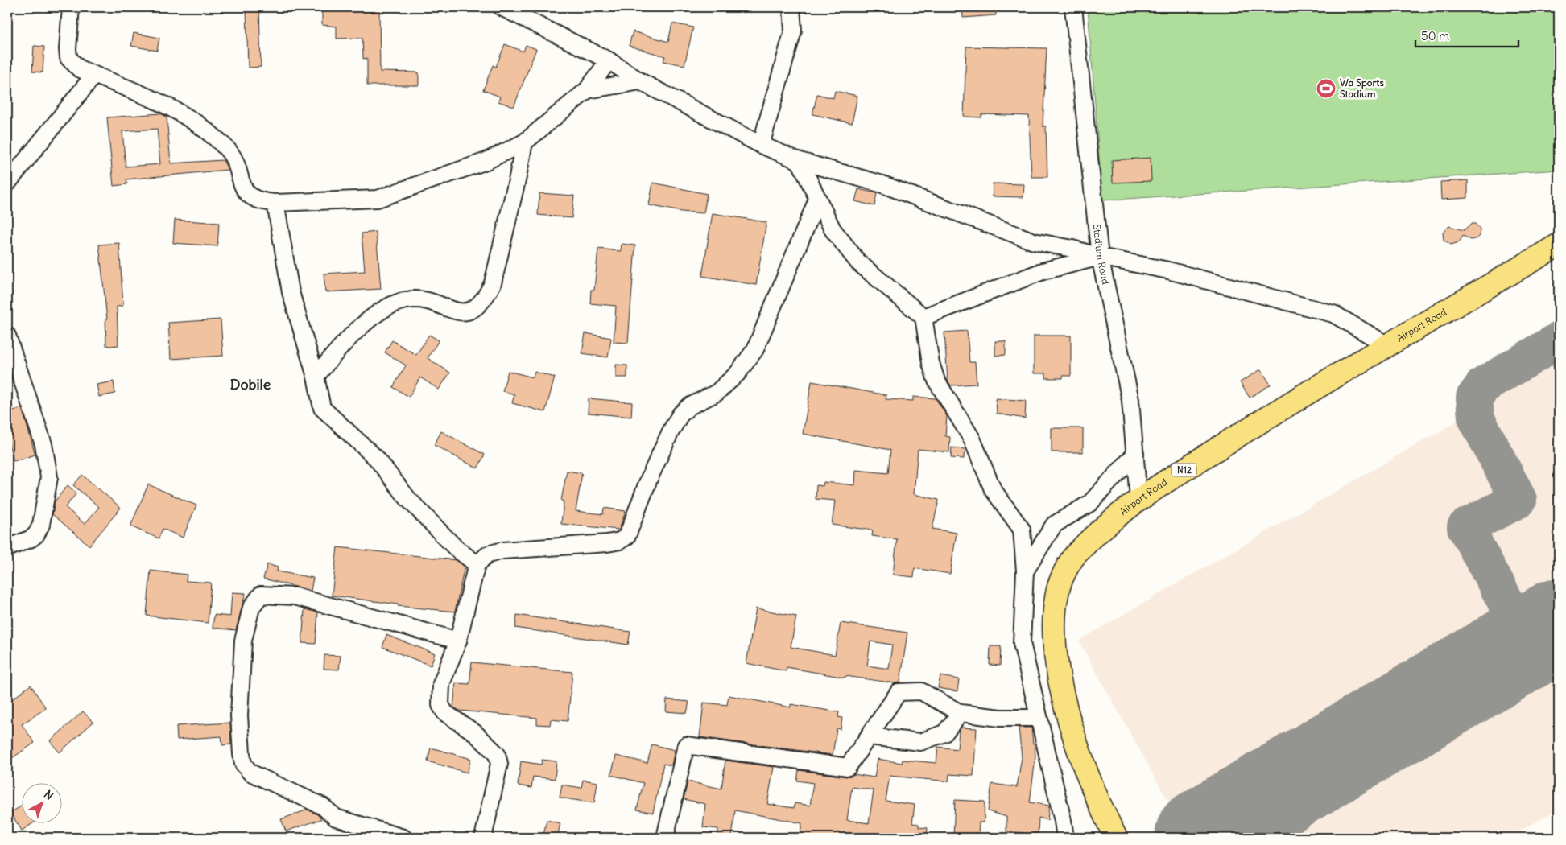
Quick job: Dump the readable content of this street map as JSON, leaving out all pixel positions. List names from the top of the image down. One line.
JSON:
{"streets":{"highway":["Airport Road","N12"],"street":["Stadium Road"]},"crossings":[["Stadium Road","Airport Road"]],"districts":["Dobile"],"places":{"sports":["Wa Sports Stadium"]},"scale_bar":"50 m","north":"top right"}
